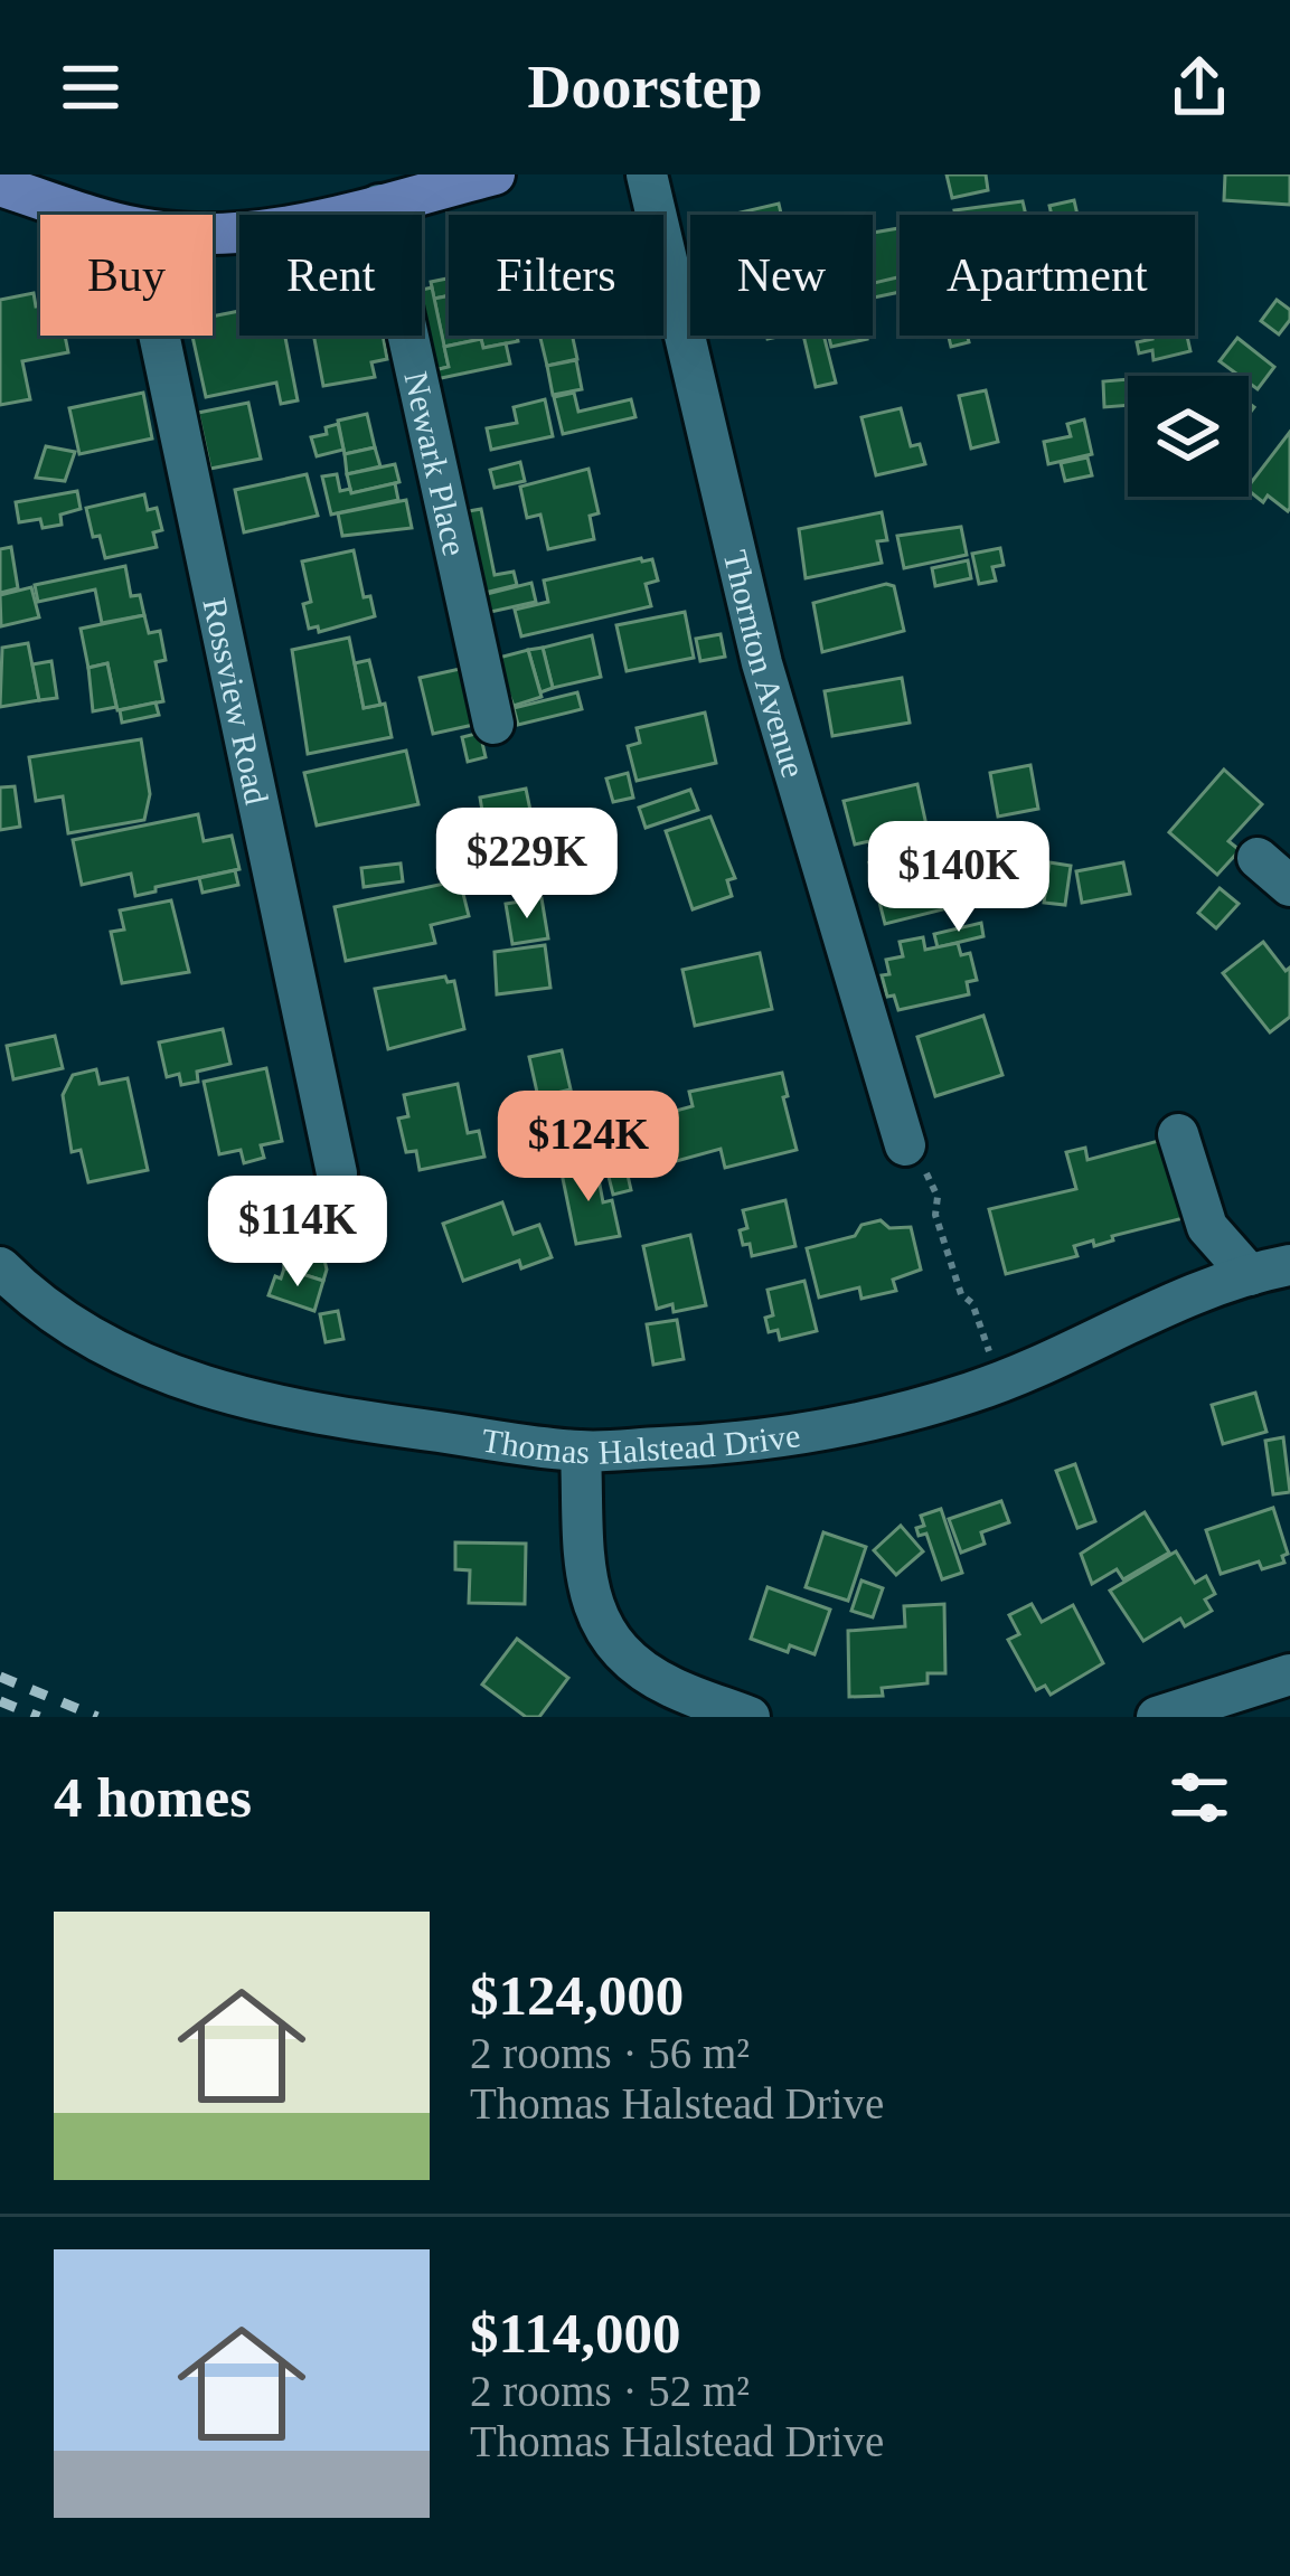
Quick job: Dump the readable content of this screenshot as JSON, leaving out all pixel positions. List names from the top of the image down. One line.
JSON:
{"streets":{"street":["Newark Place","Thornton Avenue","Rossview Road","Thomas Halstead Drive"]},"page":{"header":"Doorstep","chip":["Buy","Rent","Filters","New","Apartment"],"price":["$229K","$140K","$124K","$114K"],"heading":"4 homes","list":[{"name":"$124,000","note":"2 rooms · 56 m² · Thomas Halstead Drive"},{"name":"$114,000","note":"2 rooms · 52 m² · Thomas Halstead Drive"}]}}
